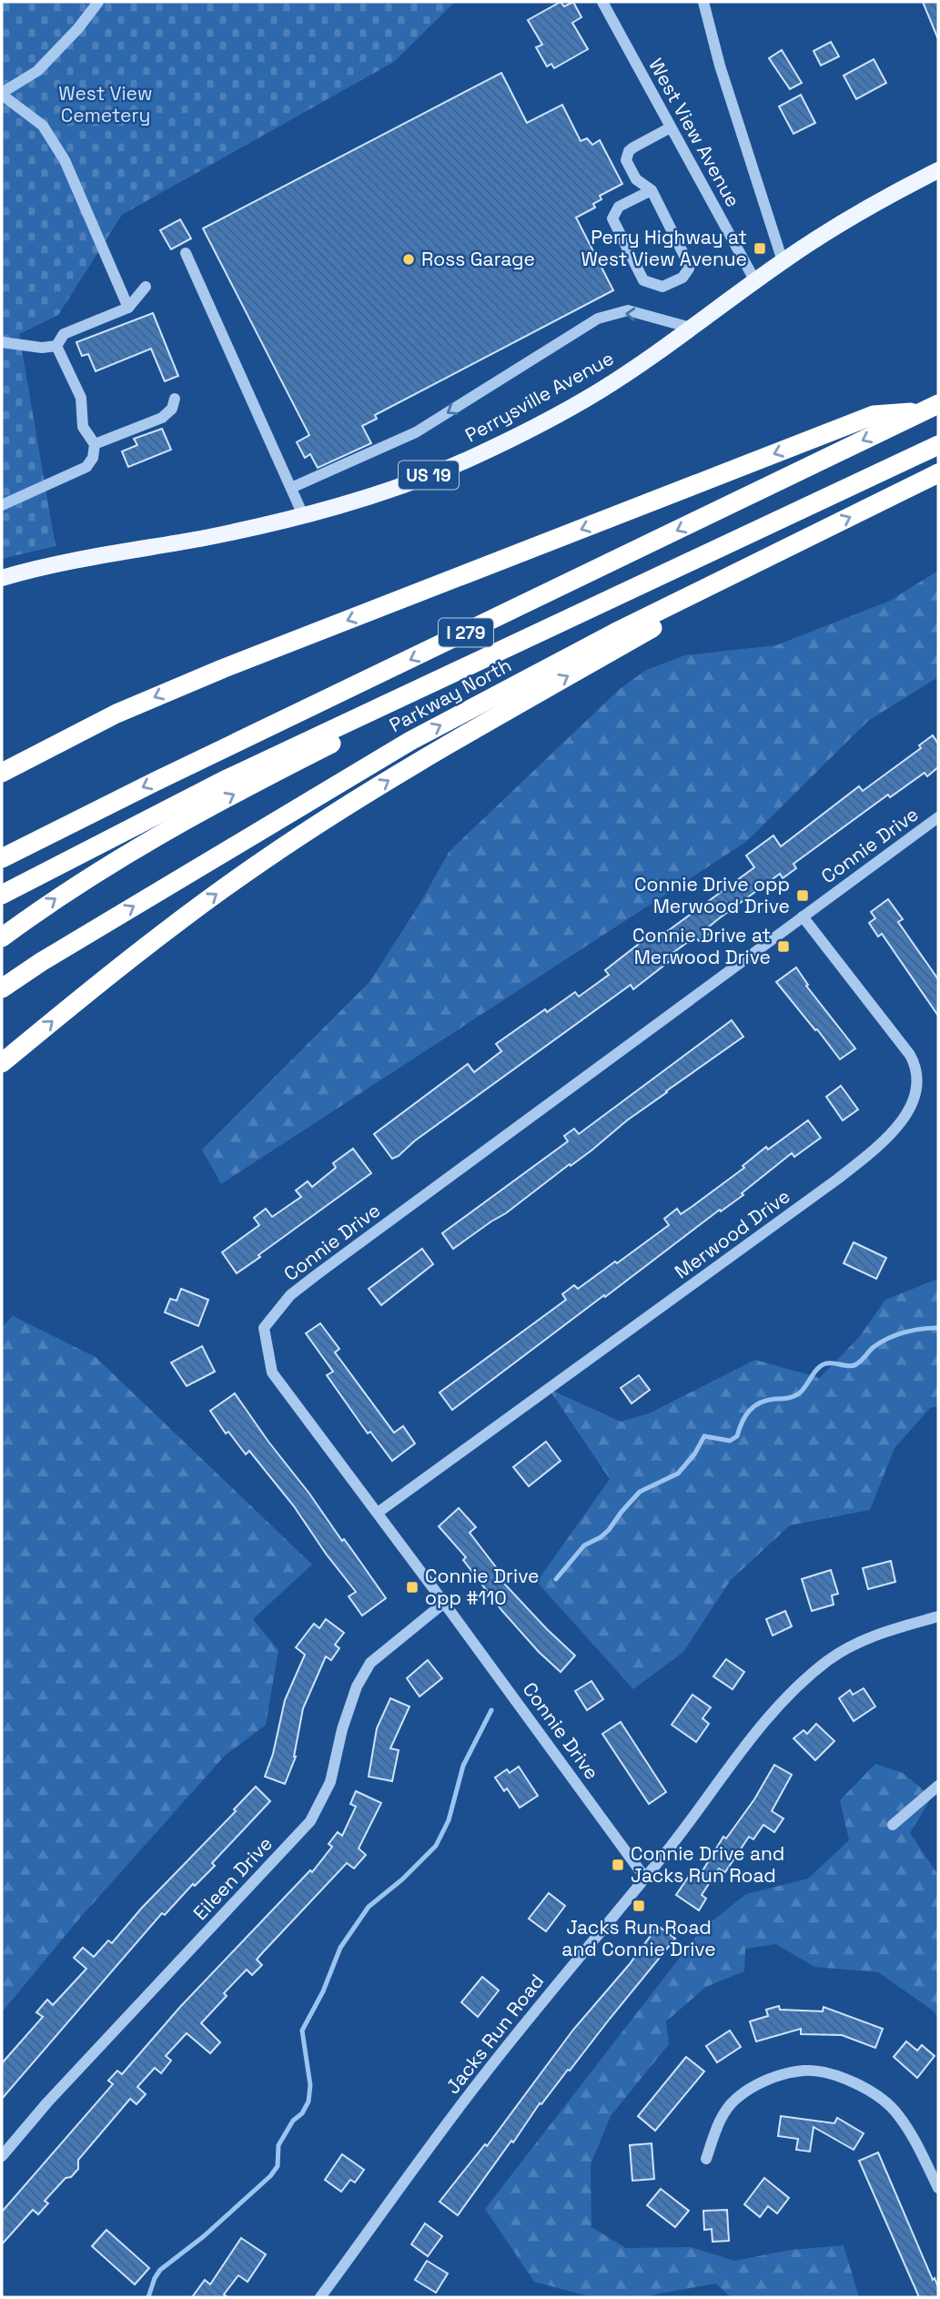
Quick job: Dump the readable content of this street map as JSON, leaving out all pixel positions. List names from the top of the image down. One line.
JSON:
{"streets":{"highway":["I 279","Parkway North"],"main road":["Perrysville Avenue","US 19"],"street":["West View Avenue","Connie Drive","Merwood Drive","Eileen Drive","Jacks Run Road"]},"crossings":[["West View Avenue","Perrysville Avenue"],["Connie Drive","Merwood Drive"],["Connie Drive","Eileen Drive"],["Connie Drive","Jacks Run Road"]],"parks":["West View Cemetery"],"places":{"transit":["Perry Highway at West View Avenue","Connie Drive opp Merwood Drive","Connie Drive at Merwood Drive","Connie Drive opp #110","Connie Drive and Jacks Run Road","Jacks Run Road and Connie Drive"],"other":["Ross Garage"]}}
